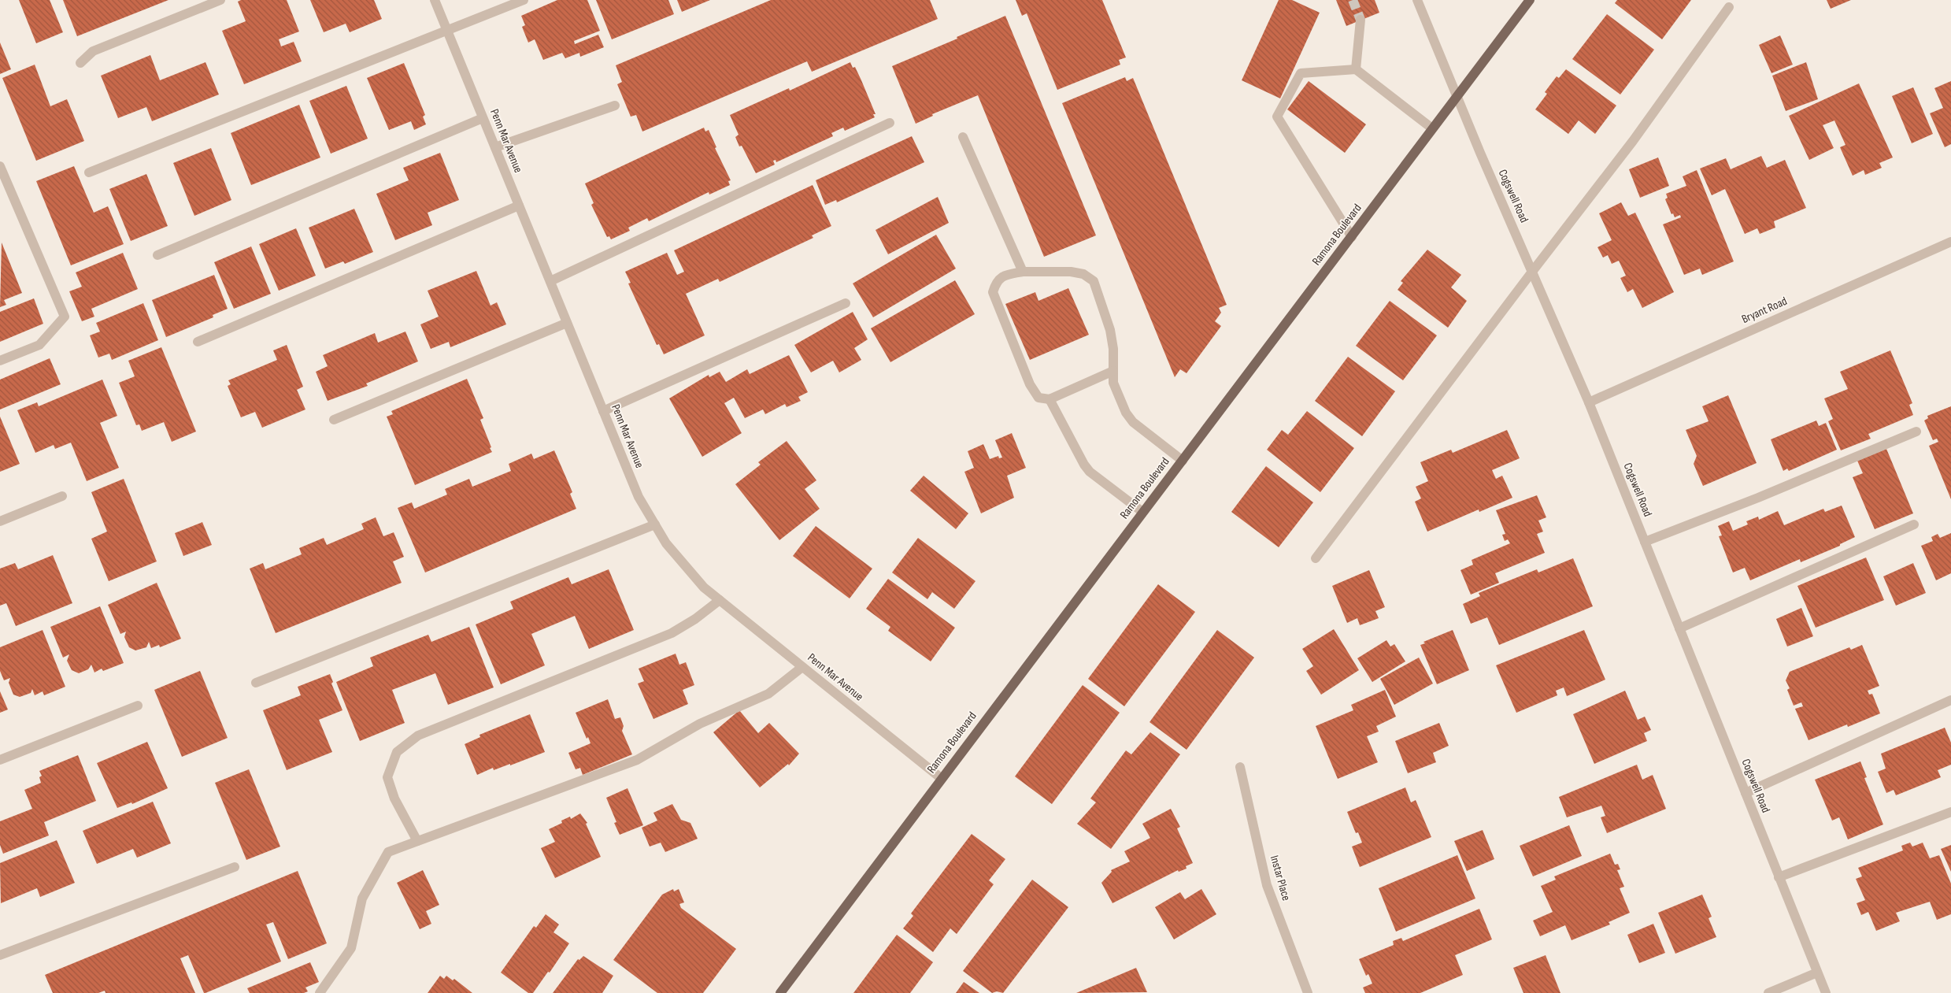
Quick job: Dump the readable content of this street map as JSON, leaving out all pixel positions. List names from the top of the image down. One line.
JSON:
{"streets":{"main road":["Ramona Boulevard"],"street":["Penn Mar Avenue","Cogswell Road","Bryant Road","Instar Place"]},"crossings":[["Penn Mar Avenue","Ramona Boulevard"],["Cogswell Road","Ramona Boulevard"],["Cogswell Road","Bryant Road"]]}
